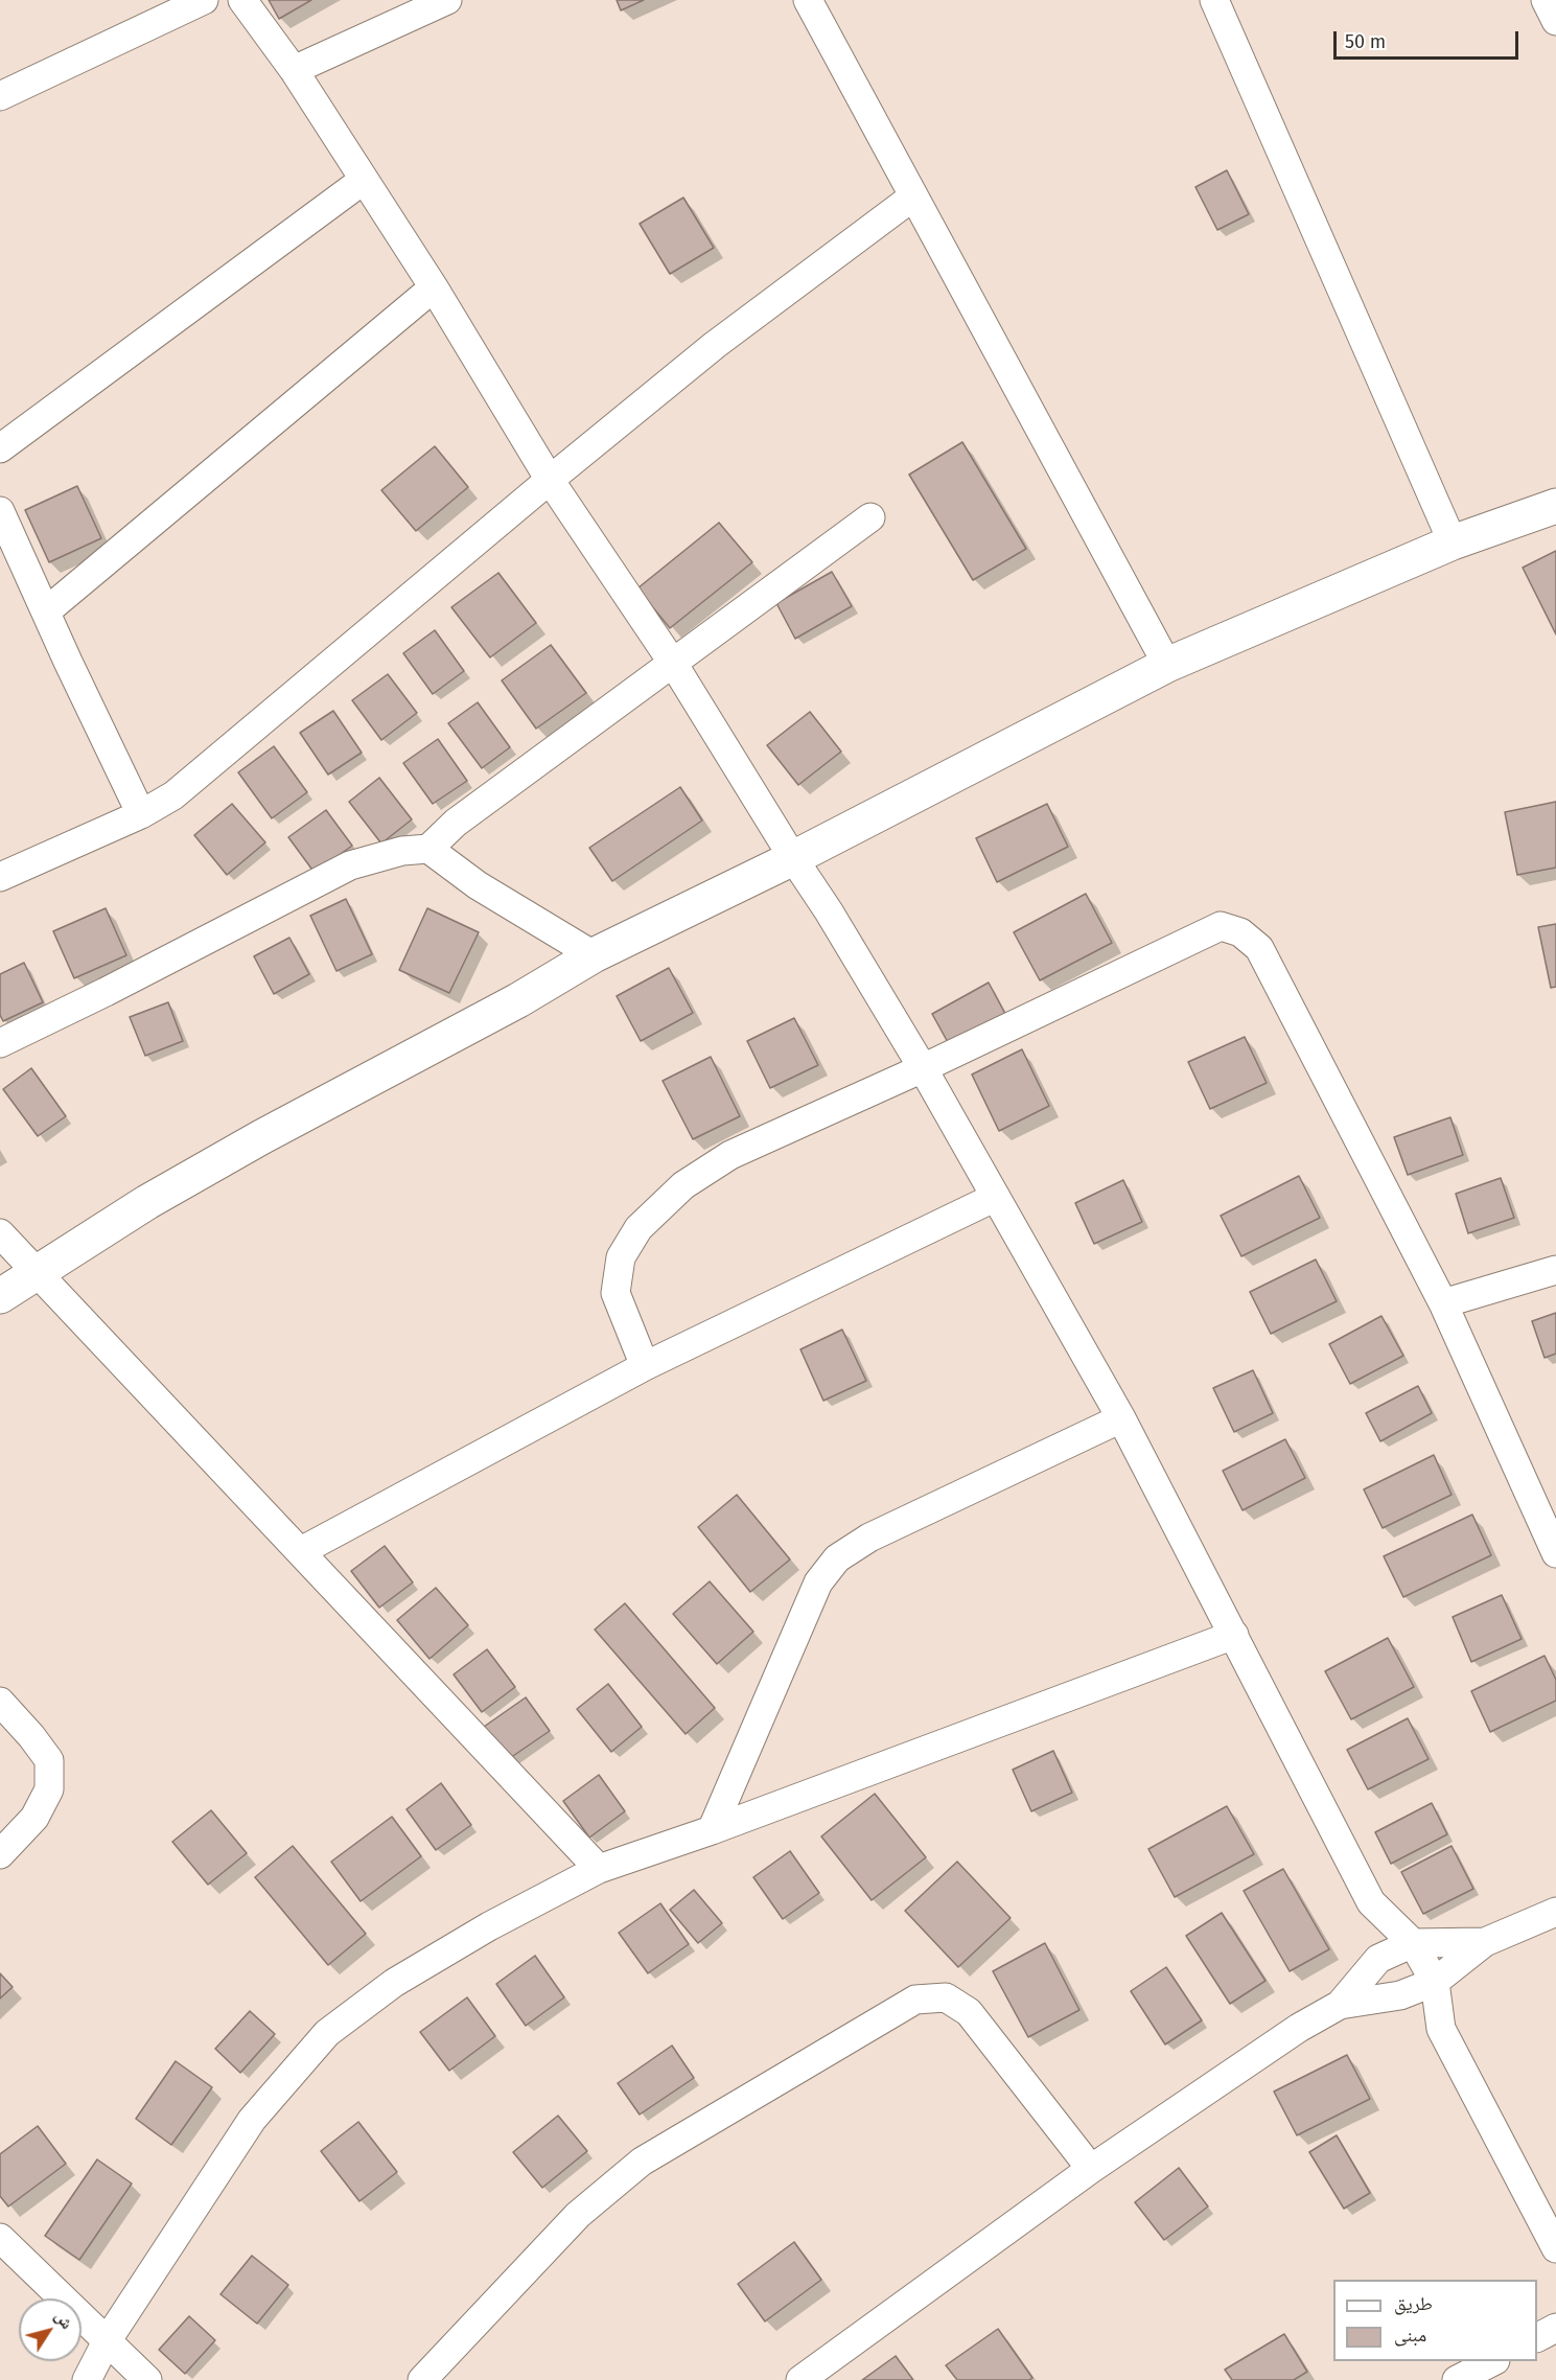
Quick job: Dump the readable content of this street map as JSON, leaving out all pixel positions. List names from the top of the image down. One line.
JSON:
{"legend":["طريق","مبنى"],"scale_bar":"50 m","north":"top right"}
